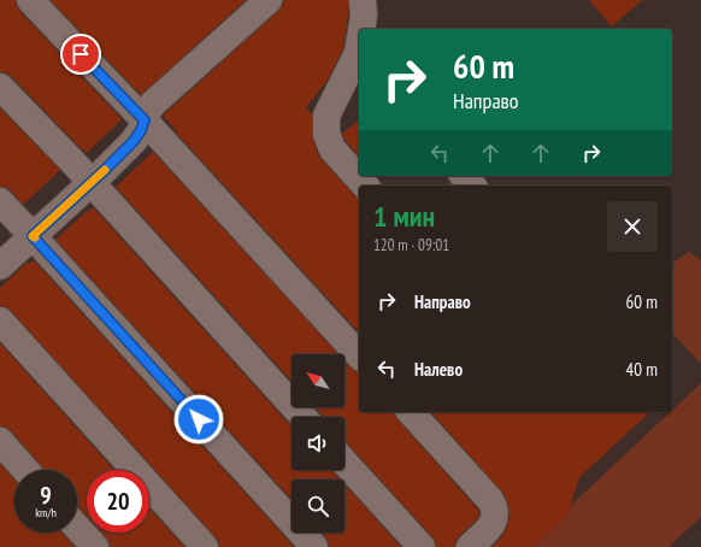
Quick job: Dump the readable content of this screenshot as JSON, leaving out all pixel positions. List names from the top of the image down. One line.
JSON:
{"north":"top left","page":{"turn":["60 m","Направо"],"heading":["1 мин","120 m · 09:01"],"list":[{"name":"Направо","value":"60 m"},{"name":"Налево","value":"40 m"}],"speed":"9 km/h","limit":"20"}}
